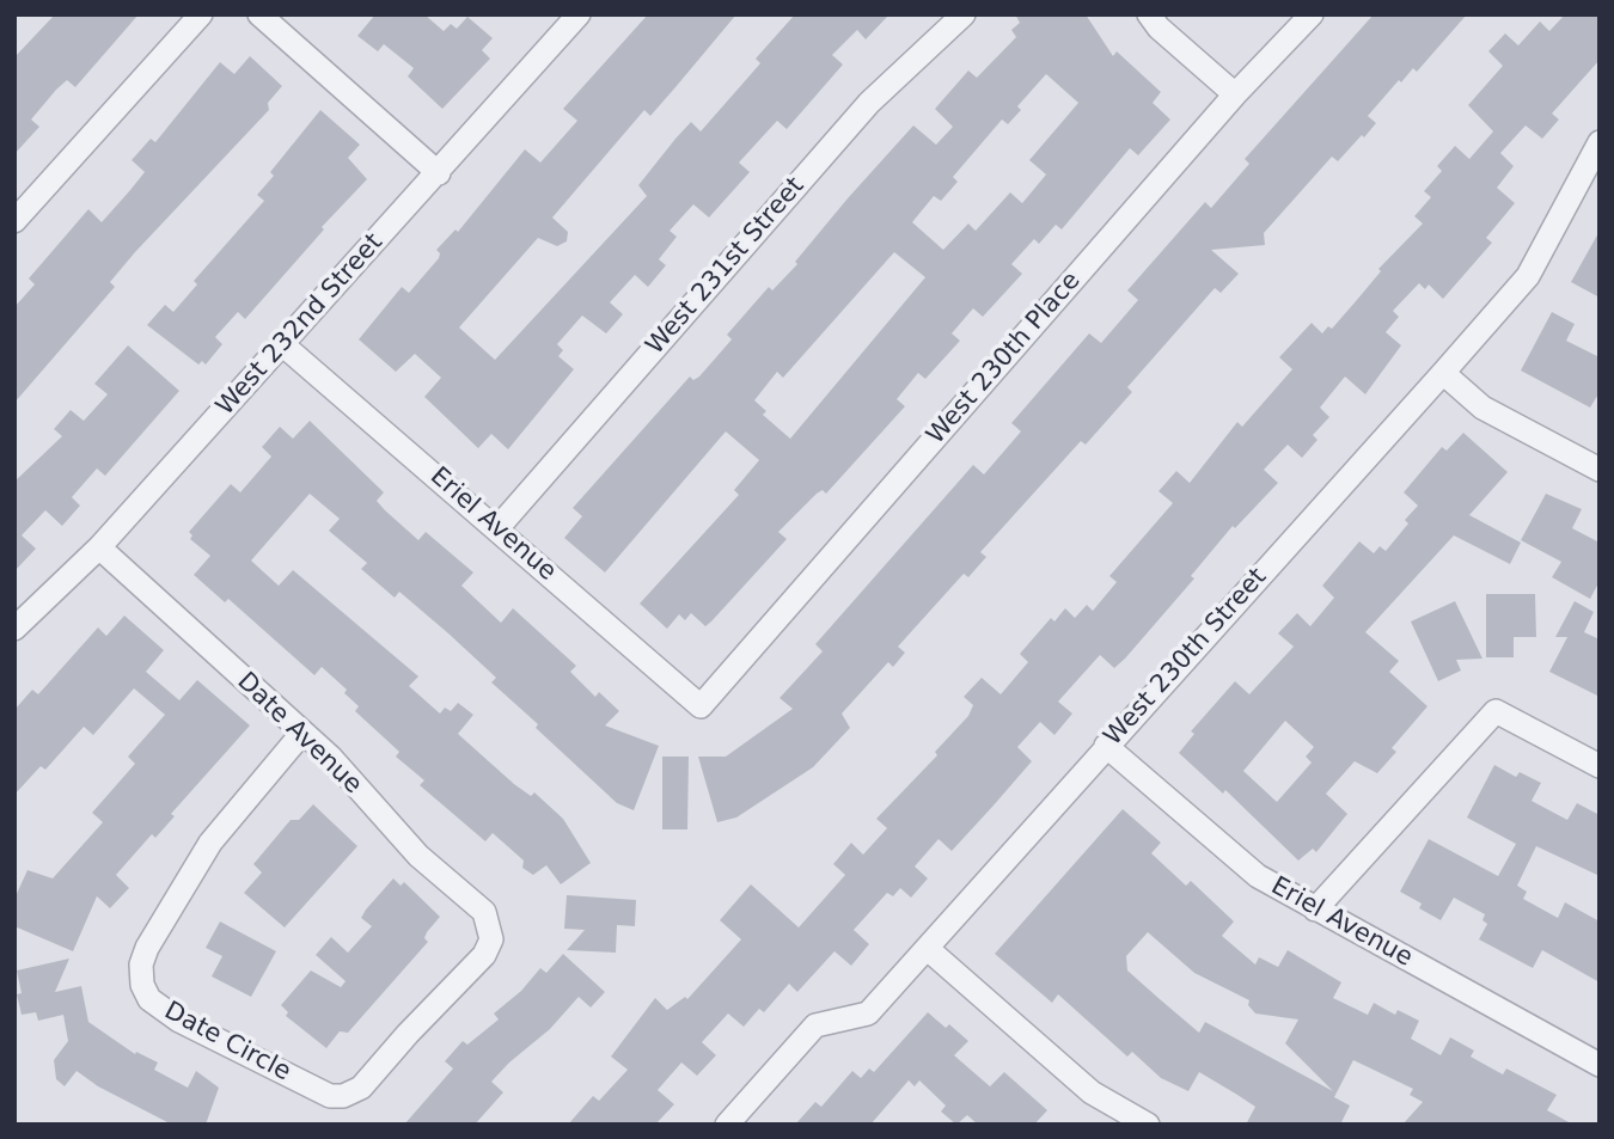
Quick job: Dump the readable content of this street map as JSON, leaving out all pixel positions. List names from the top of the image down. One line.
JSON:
{"streets":{"street":["West 231st Street","West 232nd Street","West 230th Place","Eriel Avenue","West 230th Street","Date Avenue","Date Circle"]},"crossings":[["West 231st Street","Eriel Avenue"],["West 232nd Street","Eriel Avenue"],["West 232nd Street","Date Avenue"],["West 230th Place","Eriel Avenue"],["Eriel Avenue","West 230th Street"],["Date Avenue","Date Circle"]]}
